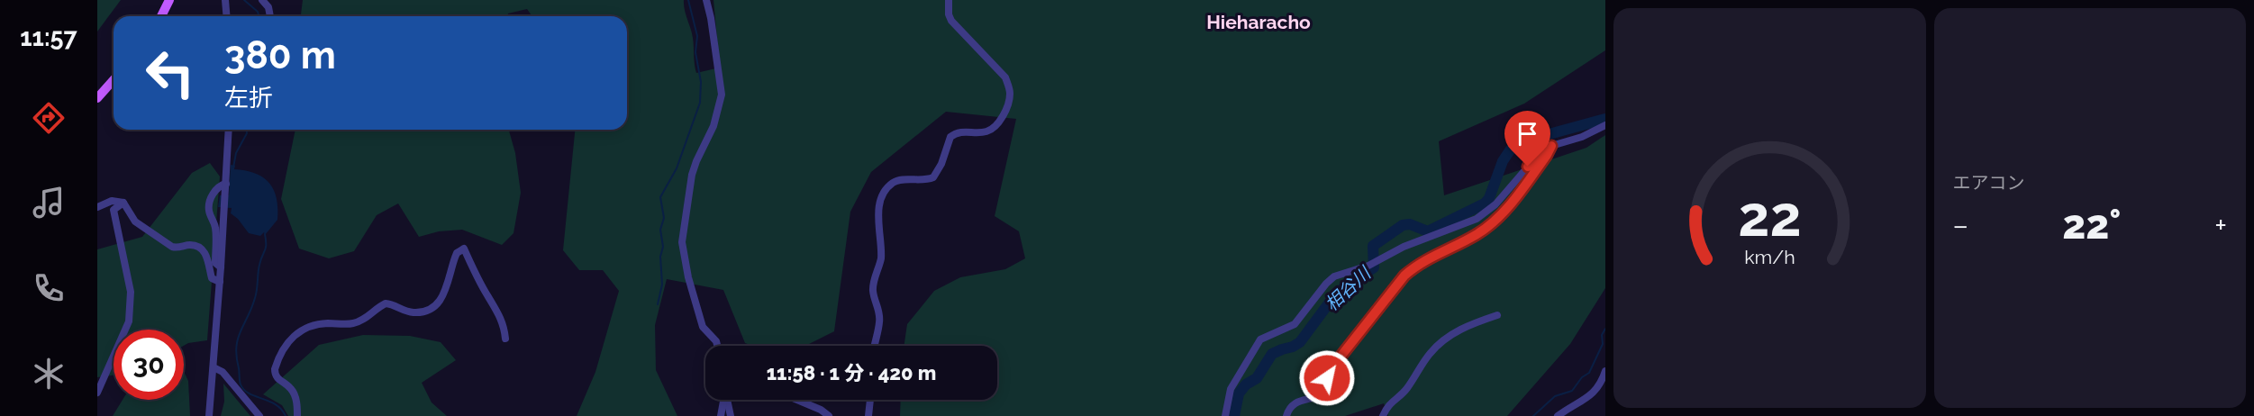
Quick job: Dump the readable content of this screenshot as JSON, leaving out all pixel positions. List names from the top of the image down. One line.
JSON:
{"districts":["Hieharacho"],"water":["相谷川"],"page":{"tabs":"11:57","tile":"エアコン","turn":["380 m","左折"],"heat":["−","22°","+"],"limit":"30","trip":"11:58 · 1 分 · 420 m","gauge":["22","km/h"]}}
